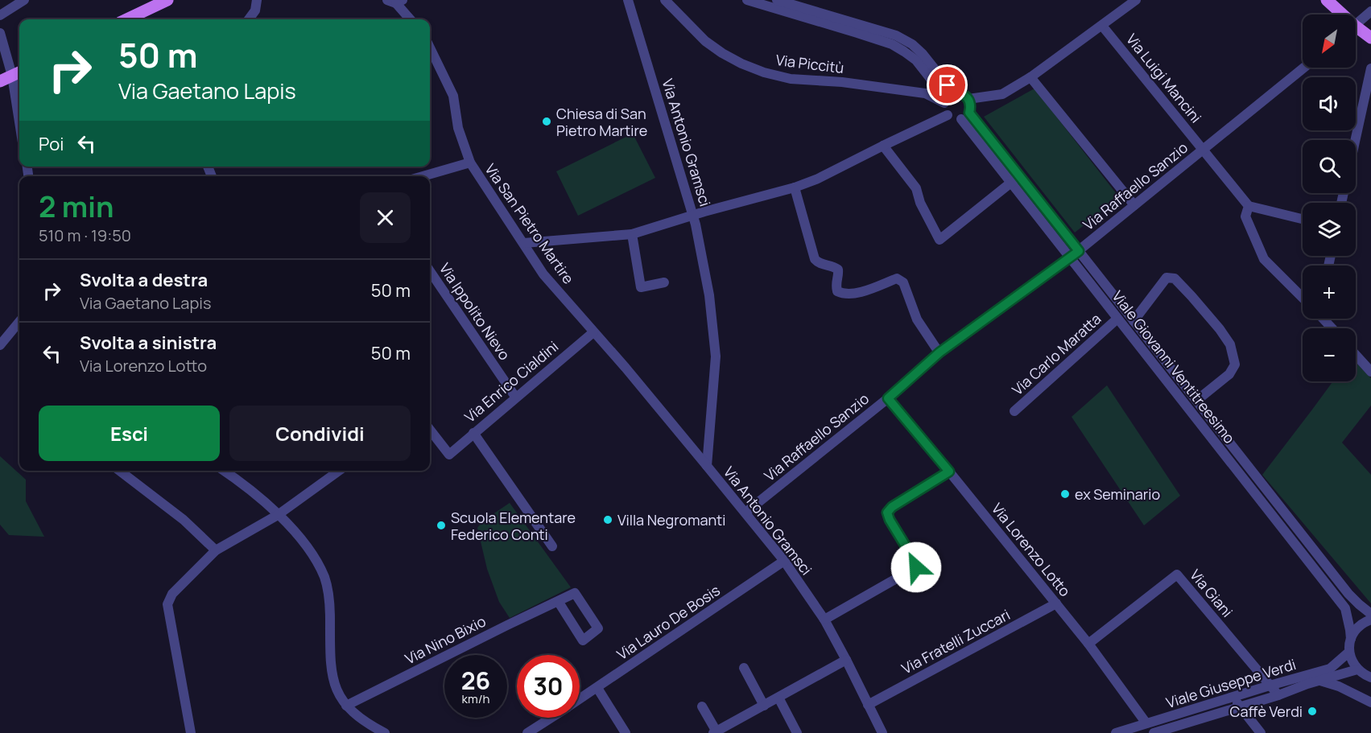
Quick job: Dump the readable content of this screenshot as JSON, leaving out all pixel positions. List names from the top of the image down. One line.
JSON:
{"streets":{"street":["Via Piccitù","Via Luigi Mancini","Via Antonio Gramsci","Via Raffaello Sanzio","Via San Pietro Martire","Via Ippolito Nievo","Via Carlo Maratta","Viale Giovanni Ventitreesimo","Via Enrico Cialdini","Via Lorenzo Lotto","Via Giani","Via Lauro De Bosis","Via Nino Bixio","Via Fratelli Zuccari","Viale Giuseppe Verdi"]},"crossings":[["Via Piccitù","Viale Giovanni Ventitreesimo"],["Via Luigi Mancini","Via Raffaello Sanzio"],["Via Antonio Gramsci","Via Raffaello Sanzio"],["Via Antonio Gramsci","Via San Pietro Martire"],["Via Antonio Gramsci","Via Lauro De Bosis"],["Via Antonio Gramsci","Via Fratelli Zuccari"],["Via Raffaello Sanzio","Viale Giovanni Ventitreesimo"],["Via Raffaello Sanzio","Via Lorenzo Lotto"],["Via San Pietro Martire","Via Enrico Cialdini"],["Via Ippolito Nievo","Via Enrico Cialdini"],["Via Carlo Maratta","Viale Giovanni Ventitreesimo"],["Via Lorenzo Lotto","Via Giani"],["Via Lorenzo Lotto","Via Fratelli Zuccari"],["Via Lorenzo Lotto","Viale Giuseppe Verdi"],["Via Giani","Viale Giuseppe Verdi"]],"places":["Chiesa di San Pietro Martire","ex Seminario","Villa Negromanti","Scuola Elementare Federico Conti","Caffè Verdi"],"north":"bottom left","page":{"map_buttons":["+","−"],"turn":["50 m","Via Gaetano Lapis"],"then":"Poi","heading":["2 min","510 m · 19:50"],"list":[{"name":"Svolta a destra","note":"Via Gaetano Lapis","value":"50 m"},{"name":"Svolta a sinistra","note":"Via Lorenzo Lotto","value":"50 m"}],"buttons":["Esci","Condividi"],"speed":"26 km/h","limit":"30"}}
